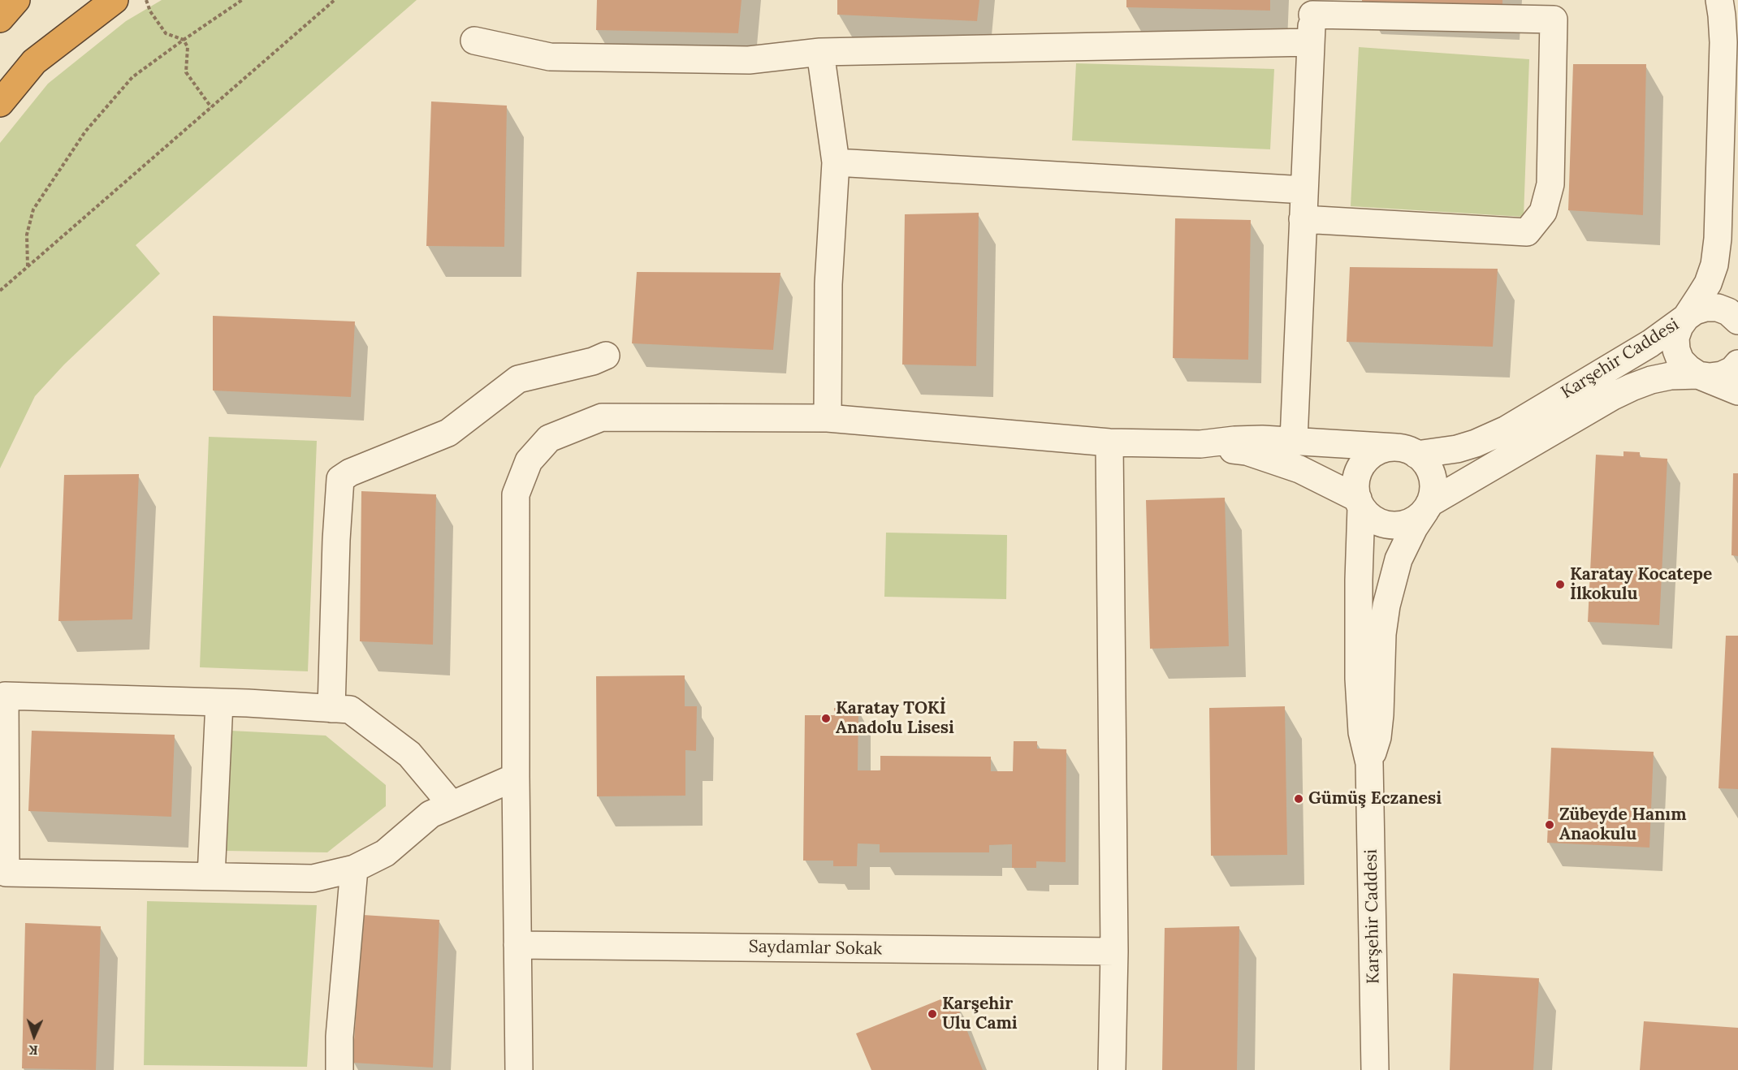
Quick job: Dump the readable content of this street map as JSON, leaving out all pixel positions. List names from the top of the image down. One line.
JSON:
{"streets":{"street":["Karşehir Caddesi","Saydamlar Sokak"]},"places":["Karatay Kocatepe İlkokulu","Karatay TOKİ Anadolu Lisesi","Gümüş Eczanesi","Zübeyde Hanım Anaokulu","Karşehir Ulu Cami"],"north":"bottom"}
